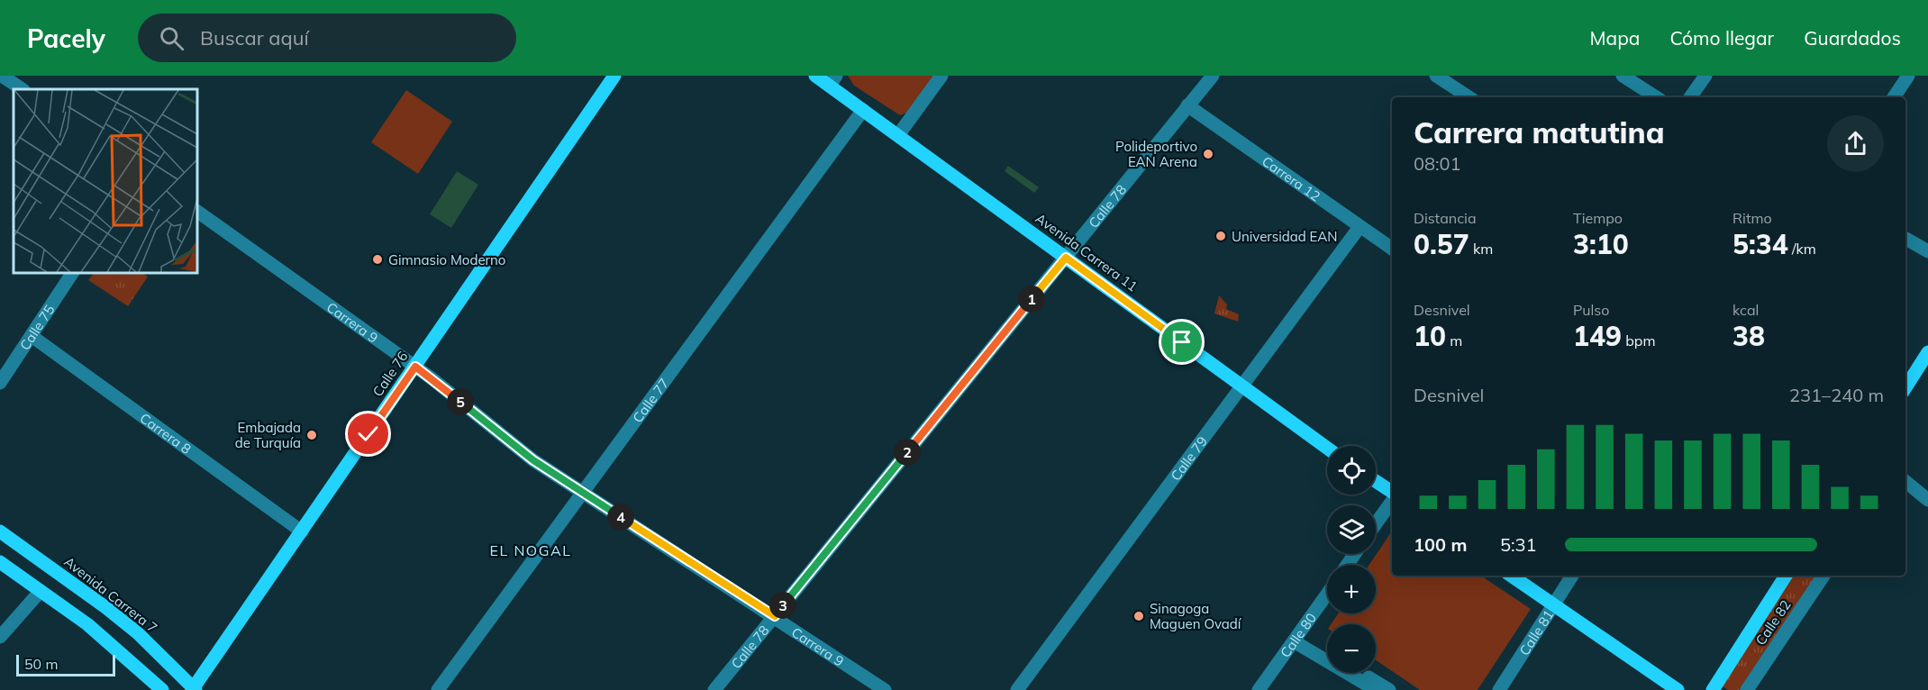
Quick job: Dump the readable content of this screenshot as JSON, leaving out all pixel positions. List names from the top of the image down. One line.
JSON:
{"streets":{"main road":["Avenida Carrera 11","Calle 76","Avenida Carrera 7","Calle 82"],"street":["Carrera 12","Calle 78","Carrera 9","Calle 75","Calle 77","Carrera 8","Calle 79","Calle 81","Calle 80"]},"crossings":[["Carrera 12","Calle 78"],["Carrera 12","Calle 79"],["Calle 78","Avenida Carrera 11"],["Calle 78","Carrera 9"],["Avenida Carrera 11","Calle 77"],["Avenida Carrera 11","Calle 79"],["Carrera 9","Calle 76"],["Carrera 9","Calle 77"],["Calle 75","Carrera 8"],["Calle 76","Carrera 8"],["Calle 76","Avenida Carrera 7"]],"districts":["EL NOGAL"],"places":["Polideportivo EAN Arena","Universidad EAN","Gimnasio Moderno","Embajada de Turquía","Sinagoga Maguen Ovadí"],"scale_bar":"50 m","page":{"header":"Pacely","search":"Buscar aquí","nav":["Mapa","Cómo llegar","Guardados"],"heading":["Carrera matutina","08:01"],"stats":[["Distancia","0.57 km"],["Tiempo","3:10"],["Ritmo","5:34 /km"],["Desnivel","10 m"],["Pulso","149 bpm"],["kcal","38"]],"pins":["1","5","2","4","3"],"chart":["Desnivel","231–240 m"],"map_buttons":["+","−"],"list":[{"name":"100 m","note":"5:31"}],"scale":"50 m"}}
